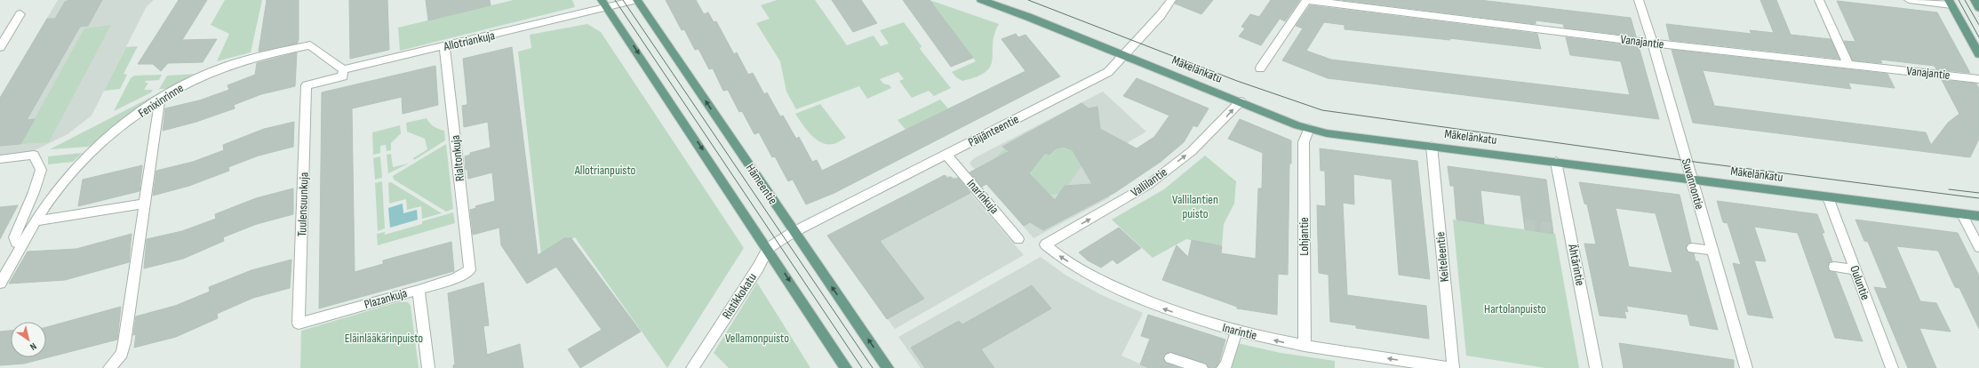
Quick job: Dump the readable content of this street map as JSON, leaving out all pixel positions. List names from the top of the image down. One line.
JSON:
{"streets":{"main road":["Mäkelänkatu","Hämeentie"],"street":["Allotriankuja","Vanajantie","Fenixinrinne","Päijänteentie","Rialtonkuja","Vallilantie","Suvannontie","Inarinkuja","Tuulensuunkuja","Lohjantie","Keiteleentie","Ähtärintie","Ouluntie","Ristikkokatu","Plazankuja","Inarintie"]},"crossings":[["Allotriankuja","Fenixinrinne"],["Allotriankuja","Rialtonkuja"],["Allotriankuja","Hämeentie"],["Allotriankuja","Tuulensuunkuja"],["Vanajantie","Suvannontie"],["Mäkelänkatu","Päijänteentie"],["Mäkelänkatu","Vallilantie"],["Mäkelänkatu","Suvannontie"],["Mäkelänkatu","Lohjantie"],["Mäkelänkatu","Keiteleentie"],["Mäkelänkatu","Ähtärintie"],["Mäkelänkatu","Ouluntie"],["Fenixinrinne","Tuulensuunkuja"],["Päijänteentie","Hämeentie"],["Päijänteentie","Inarinkuja"],["Rialtonkuja","Plazankuja"],["Vallilantie","Inarintie"],["Tuulensuunkuja","Plazankuja"],["Lohjantie","Inarintie"],["Keiteleentie","Inarintie"]],"one_way":["Vallilantie","Inarintie"],"parks":["Allotrianpuisto","Vallilantien puisto","Hartolanpuisto","Eläinlääkärinpuisto","Vellamonpuisto"],"north":"bottom right"}
